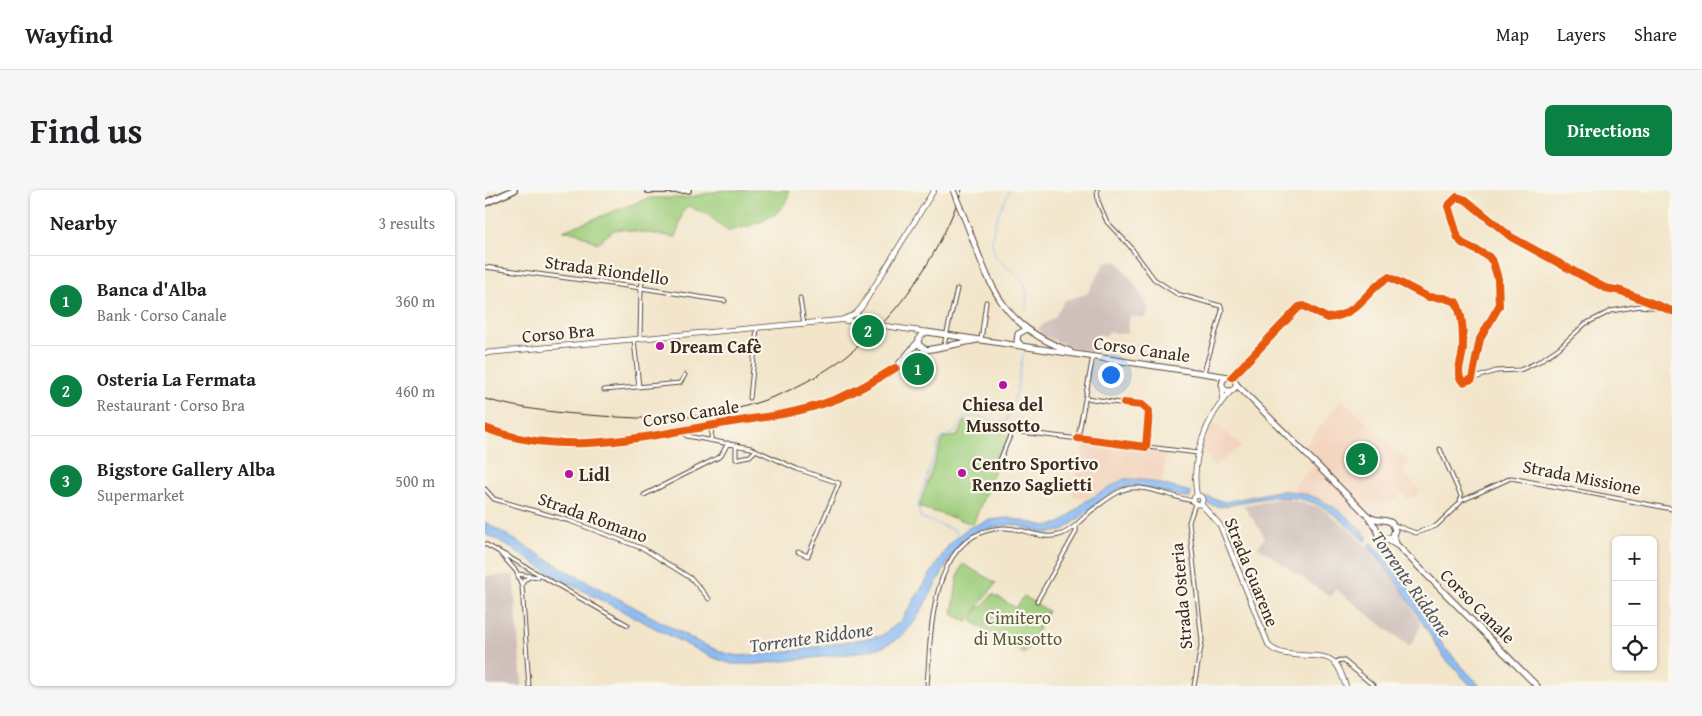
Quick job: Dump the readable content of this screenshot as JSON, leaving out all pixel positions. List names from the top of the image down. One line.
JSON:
{"streets":{"main road":["Corso Canale"],"street":["Strada Riondello","Corso Bra","Strada Missione","Strada Romano","Strada Guarene","Strada Osteria"]},"crossings":[["Corso Canale","Strada Missione"],["Strada Guarene","Strada Osteria"]],"water":["Torrente Riddone"],"parks":["Cimitero di Mussotto"],"places":["Dream Cafè","Chiesa del Mussotto","Centro Sportivo Renzo Saglietti","Lidl"],"page":{"header":"Wayfind","nav":["Map","Layers","Share"],"title":"Find us","buttons":"Directions","heading":["Nearby","3 results"],"list":[{"mark":"1","name":"Banca d'Alba","note":"Bank · Corso Canale","value":"360 m"},{"mark":"2","name":"Osteria La Fermata","note":"Restaurant · Corso Bra","value":"460 m"},{"mark":"3","name":"Bigstore Gallery Alba","note":"Supermarket","value":"500 m"}],"pins":["2","1","3"],"map_buttons":["+","−"]}}
